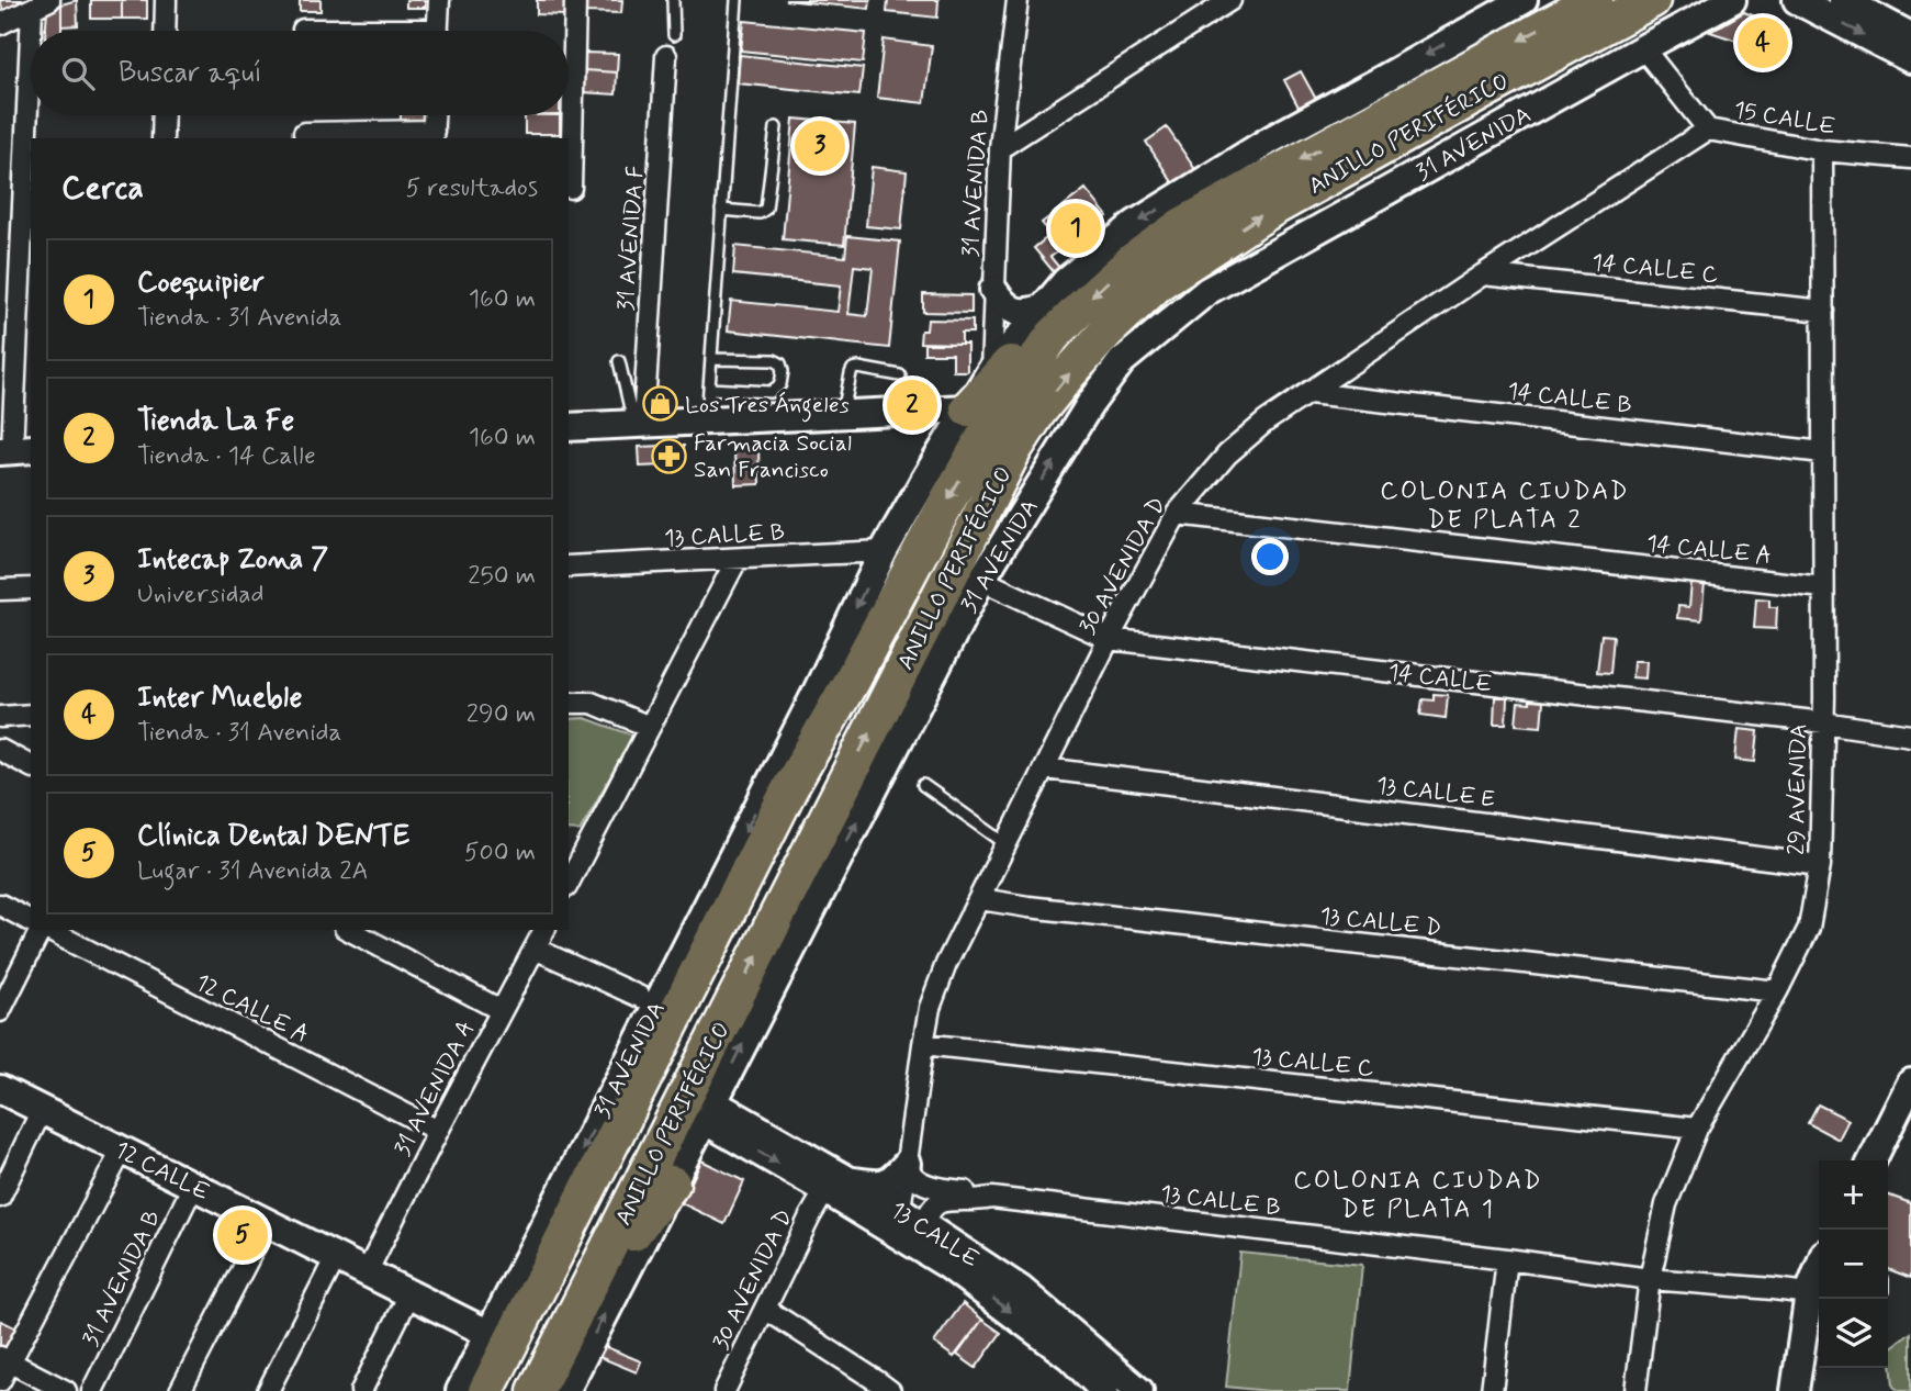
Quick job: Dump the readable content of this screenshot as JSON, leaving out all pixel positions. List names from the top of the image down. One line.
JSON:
{"streets":{"highway":["ANILLO PERIFÉRICO"],"street":["15 CALLE","31 AVENIDA","31 AVENIDA B","31 AVENIDA F","14 CALLE C","14 CALLE B","13 CALLE B","14 CALLE A","30 AVENIDA D","14 CALLE","29 AVENIDA","13 CALLE E","13 CALLE D","12 CALLE A","13 CALLE C","31 AVENIDA A","12 CALLE","13 CALLE"]},"crossings":[["15 CALLE","31 AVENIDA"],["15 CALLE","30 AVENIDA D"],["15 CALLE","29 AVENIDA"],["ANILLO PERIFÉRICO","31 AVENIDA"],["31 AVENIDA","31 AVENIDA B"],["31 AVENIDA","13 CALLE B"],["31 AVENIDA","14 CALLE"],["31 AVENIDA","12 CALLE"],["31 AVENIDA","13 CALLE"],["31 AVENIDA B","12 CALLE"],["14 CALLE C","30 AVENIDA D"],["14 CALLE C","29 AVENIDA"],["14 CALLE B","30 AVENIDA D"],["14 CALLE B","29 AVENIDA"],["13 CALLE B","30 AVENIDA D"],["13 CALLE B","29 AVENIDA"],["13 CALLE B","13 CALLE"],["14 CALLE A","30 AVENIDA D"],["14 CALLE A","29 AVENIDA"],["30 AVENIDA D","14 CALLE"],["30 AVENIDA D","13 CALLE E"],["30 AVENIDA D","13 CALLE D"],["30 AVENIDA D","13 CALLE C"],["30 AVENIDA D","13 CALLE"],["14 CALLE","29 AVENIDA"],["29 AVENIDA","13 CALLE E"],["29 AVENIDA","13 CALLE D"],["29 AVENIDA","13 CALLE C"],["12 CALLE A","31 AVENIDA A"],["31 AVENIDA A","12 CALLE"]],"districts":["COLONIA CIUDAD DE PLATA 2","COLONIA CIUDAD DE PLATA 1"],"places":{"shop":["Los Tres Ángeles"],"pharmacy":["Farmacia Social San Francisco"]},"page":{"pins":["4","3","1","2","5"],"search":"Buscar aquí","heading":["Cerca","5 resultados"],"list":[{"mark":"1","name":"Coequipier","note":"Tienda · 31 Avenida","value":"160 m"},{"mark":"2","name":"Tienda La Fe","note":"Tienda · 14 Calle","value":"160 m"},{"mark":"3","name":"Intecap Zona 7","note":"Universidad","value":"250 m"},{"mark":"4","name":"Inter Mueble","note":"Tienda · 31 Avenida","value":"290 m"},{"mark":"5","name":"Clínica Dental DENTE","note":"Lugar · 31 Avenida 2A","value":"500 m"}],"map_buttons":["+","−"]}}
